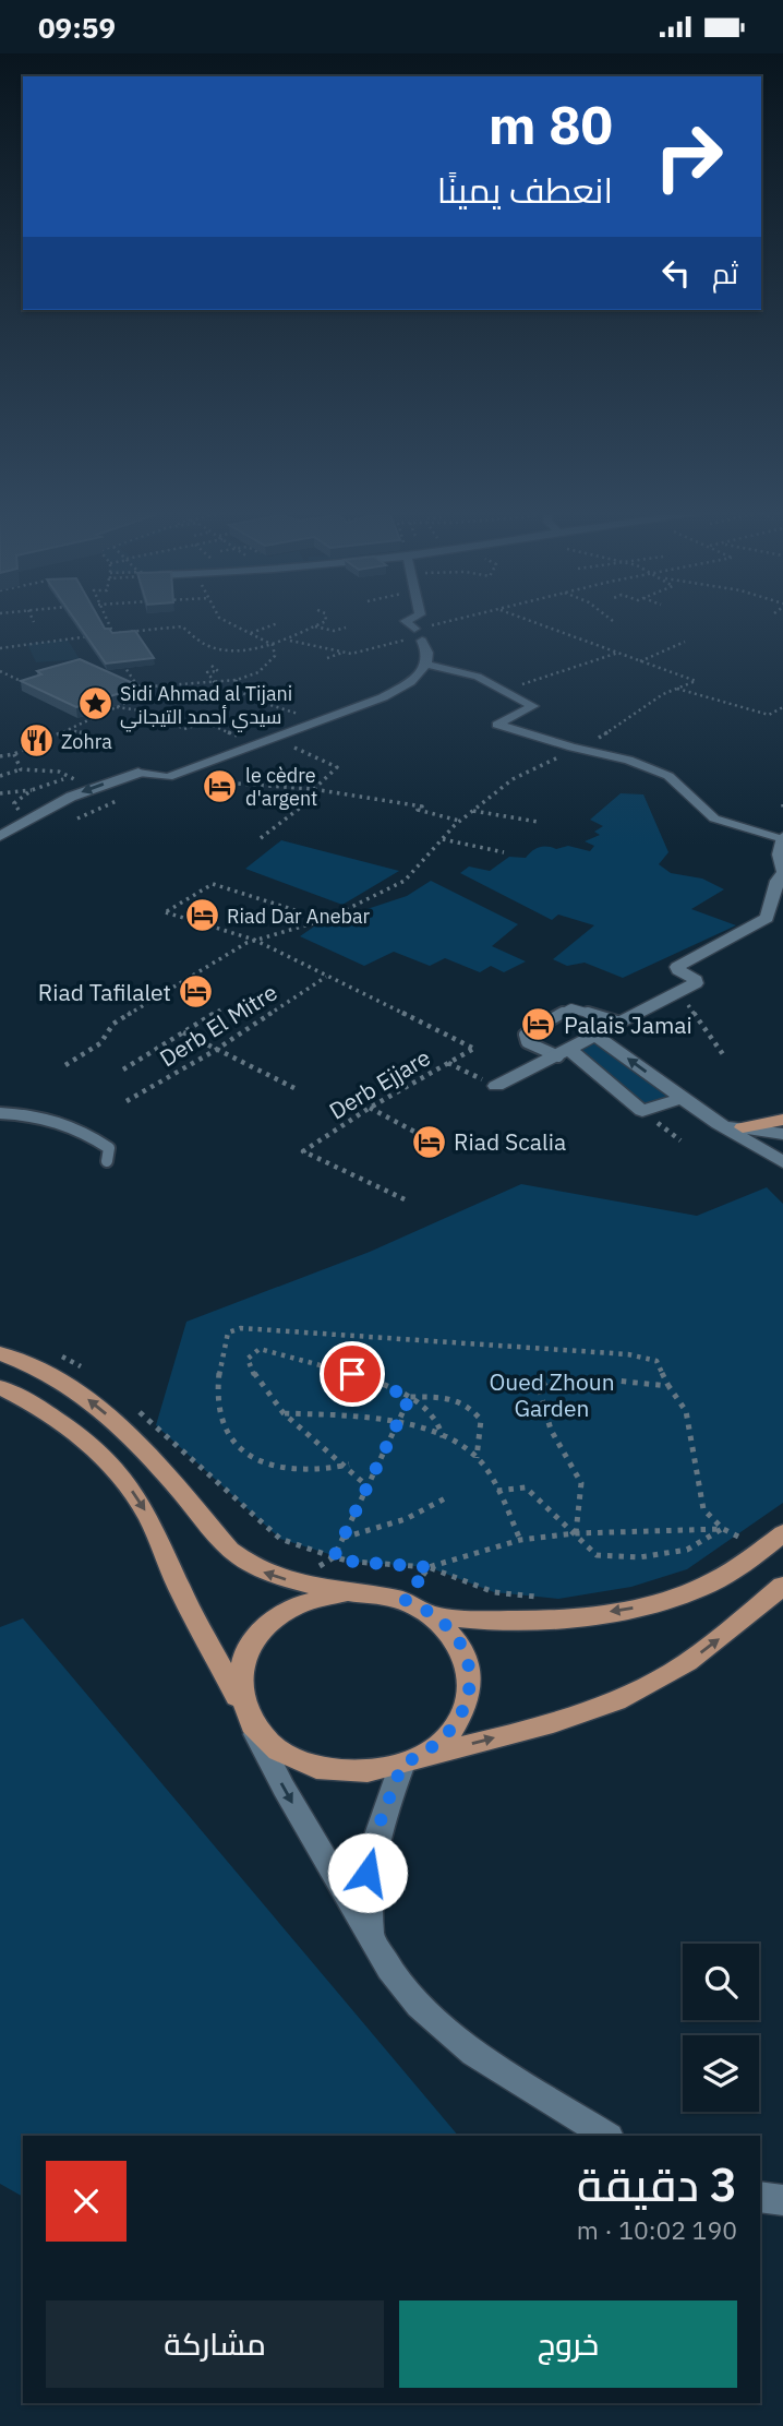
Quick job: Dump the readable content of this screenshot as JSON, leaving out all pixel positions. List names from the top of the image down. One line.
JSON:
{"streets":{"path":["Derb El Mitre","Derb Ejjare"]},"crossings":[["Derb El Mitre","Derb Ejjare"]],"parks":["Oued Zhoun Garden"],"places":{"place":["Sidi Ahmad al Tijani سيدي أحمد التيجاني"],"restaurant":["Zohra"],"hotel":["le cèdre d'argent","Riad Dar Anebar","Riad Tafilalet","Palais Jamai","Riad Scalia"]},"page":{"status":"09:59","turn":["80 m","انعطف يمينًا"],"then":"ثم","heading":["3 دقيقة","190 m · 10:02"],"buttons":["خروج","مشاركة"]}}
